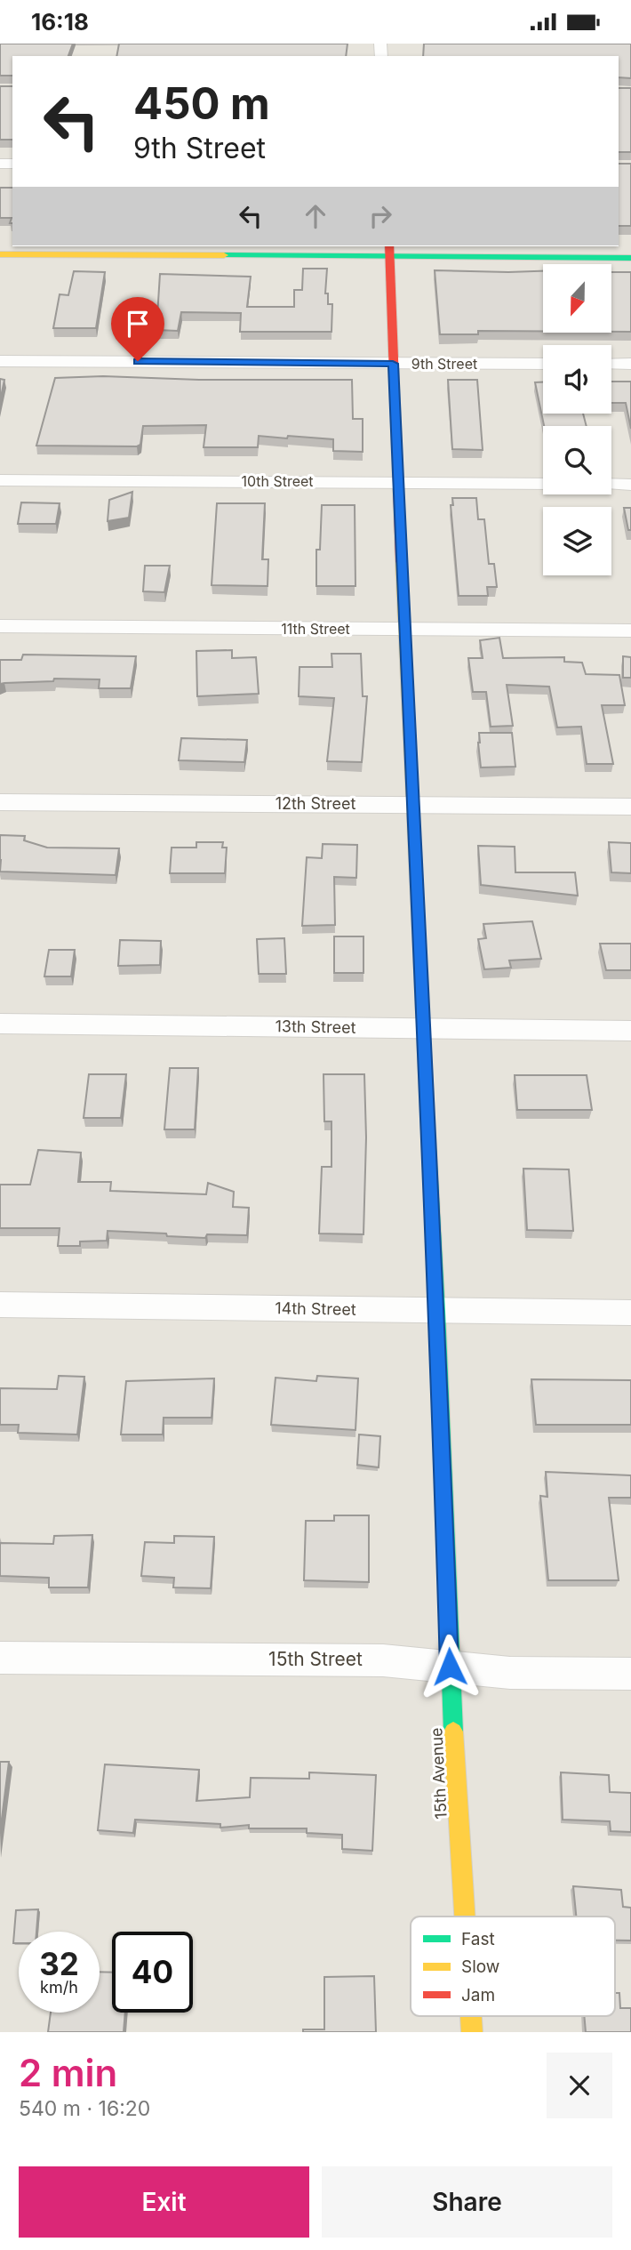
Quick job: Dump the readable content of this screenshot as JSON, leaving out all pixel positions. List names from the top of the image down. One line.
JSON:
{"streets":{"street":["9th Street","10th Street","11th Street","12th Street","13th Street","14th Street","15th Street","15th Avenue"]},"crossings":[["9th Street","15th Avenue"],["10th Street","15th Avenue"],["11th Street","15th Avenue"],["12th Street","15th Avenue"],["13th Street","15th Avenue"],["14th Street","15th Avenue"],["15th Street","15th Avenue"]],"legend":["Fast","Slow","Jam"],"north":"bottom","page":{"status":"16:18","turn":["450 m","9th Street"],"speed":"32 km/h","limit":"40","heading":["2 min","540 m · 16:20"],"buttons":["Exit","Share"]}}
